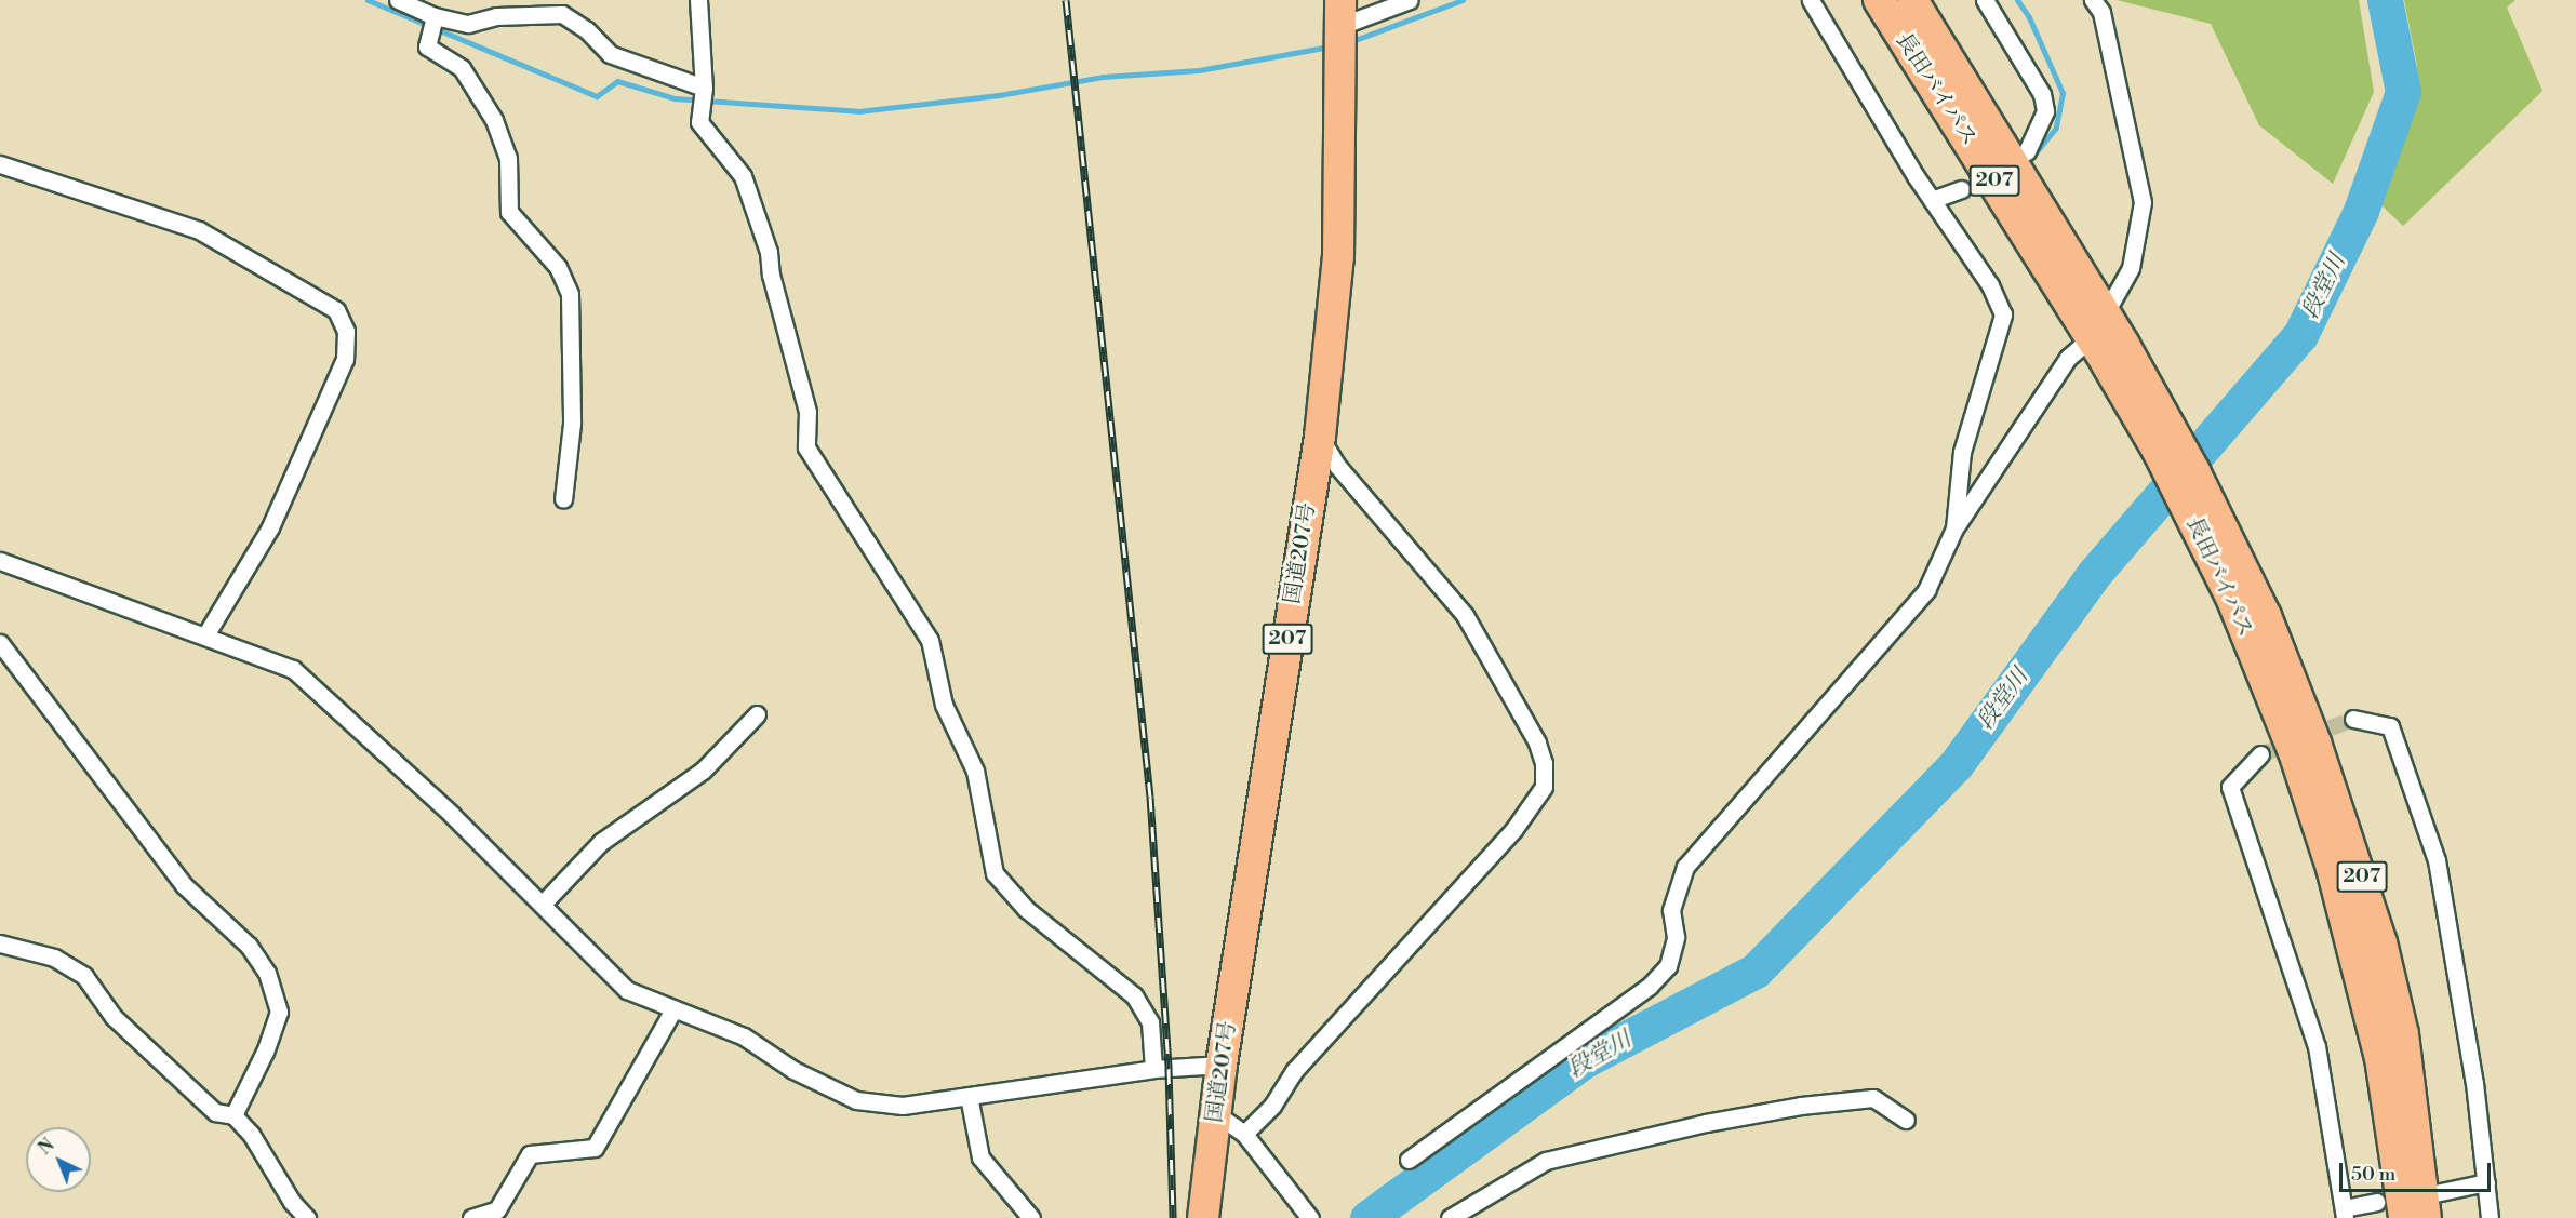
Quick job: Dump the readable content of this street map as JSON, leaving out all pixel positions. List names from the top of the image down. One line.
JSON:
{"streets":{"highway":["長田バイパス","207","国道207号"]},"water":["段堂川"],"scale_bar":"50 m","north":"top left"}
